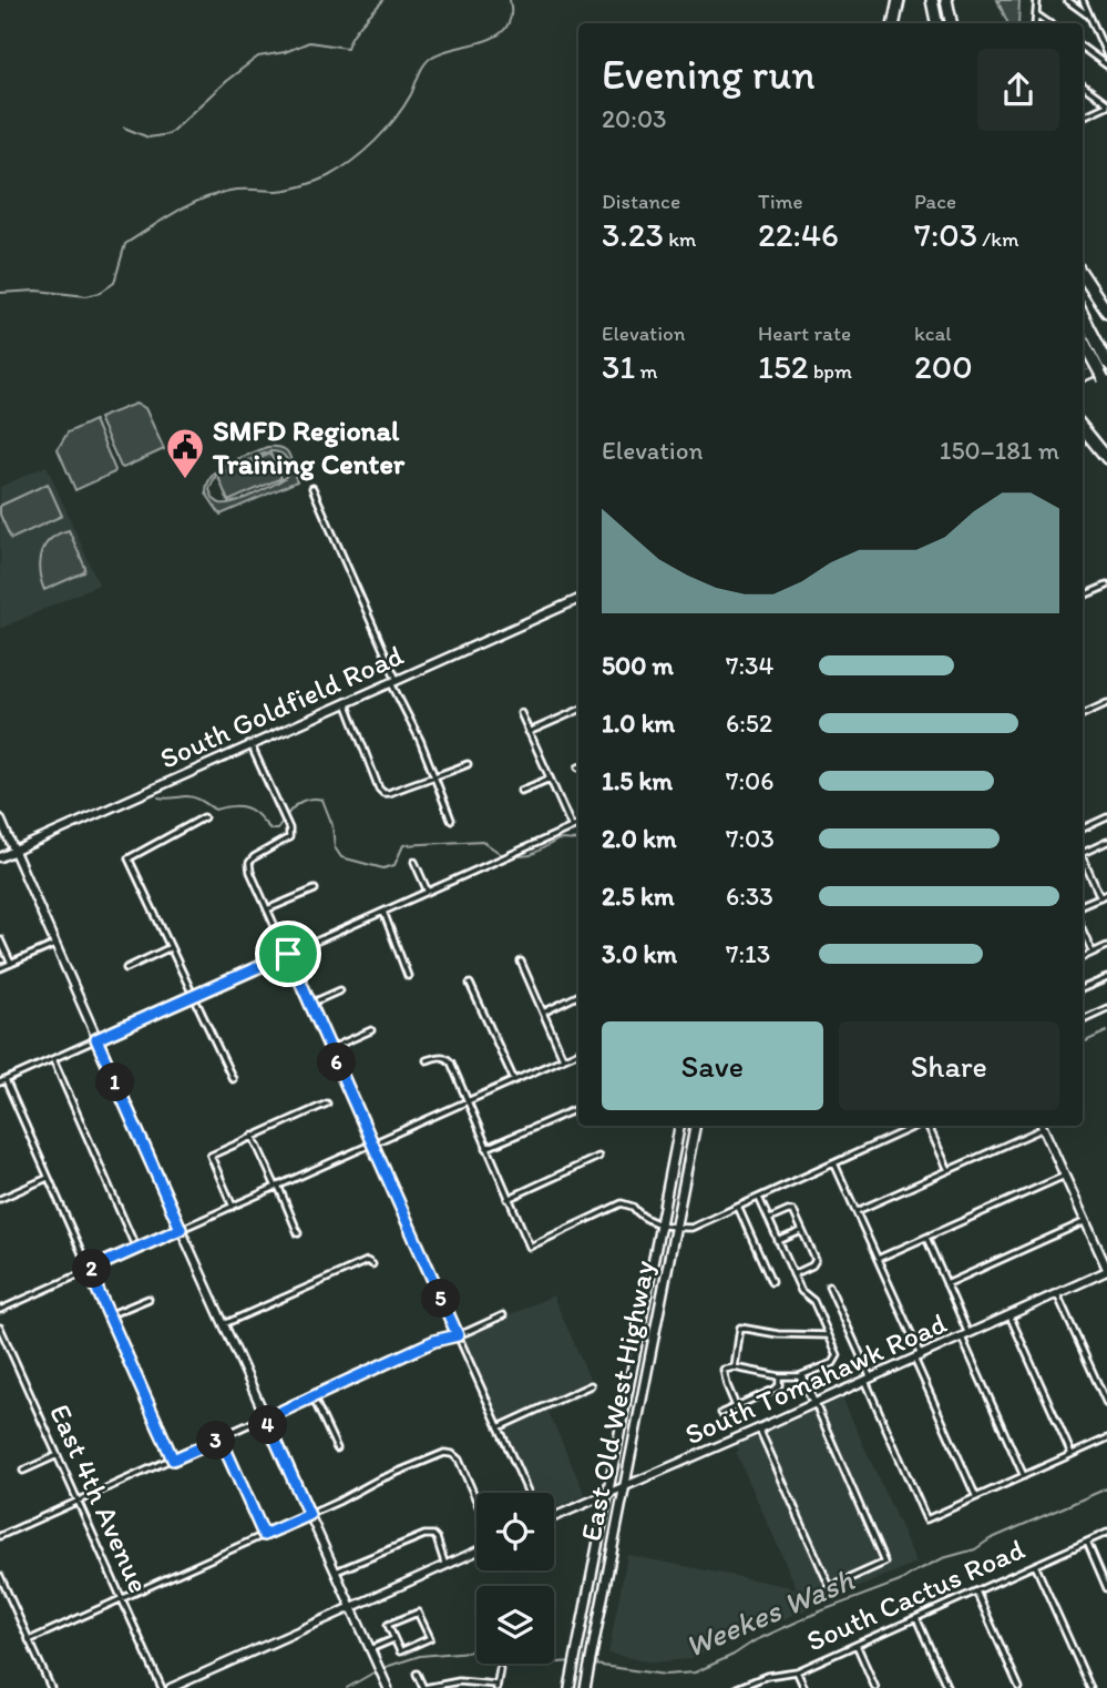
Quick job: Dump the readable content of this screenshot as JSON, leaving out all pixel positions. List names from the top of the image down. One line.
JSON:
{"streets":{"main road":["South Goldfield Road","South Tomahawk Road","East Old West Highway"],"street":["East 4th Avenue","South Cactus Road"]},"crossings":[["South Tomahawk Road","East Old West Highway"]],"water":["Weekes Wash"],"places":{"public building":["SMFD Regional Training Center"]},"page":{"heading":["Evening run","20:03"],"stats":[["Distance","3.23 km"],["Time","22:46"],["Pace","7:03 /km"],["Elevation","31 m"],["Heart rate","152 bpm"],["kcal","200"]],"chart":["Elevation","150–181 m"],"list":[{"name":"500 m","note":"7:34"},{"name":"1.0 km","note":"6:52"},{"name":"1.5 km","note":"7:06"},{"name":"2.0 km","note":"7:03"},{"name":"2.5 km","note":"6:33"},{"name":"3.0 km","note":"7:13"}],"buttons":["Save","Share"],"pins":["6","1","2","5","4","3"]}}
